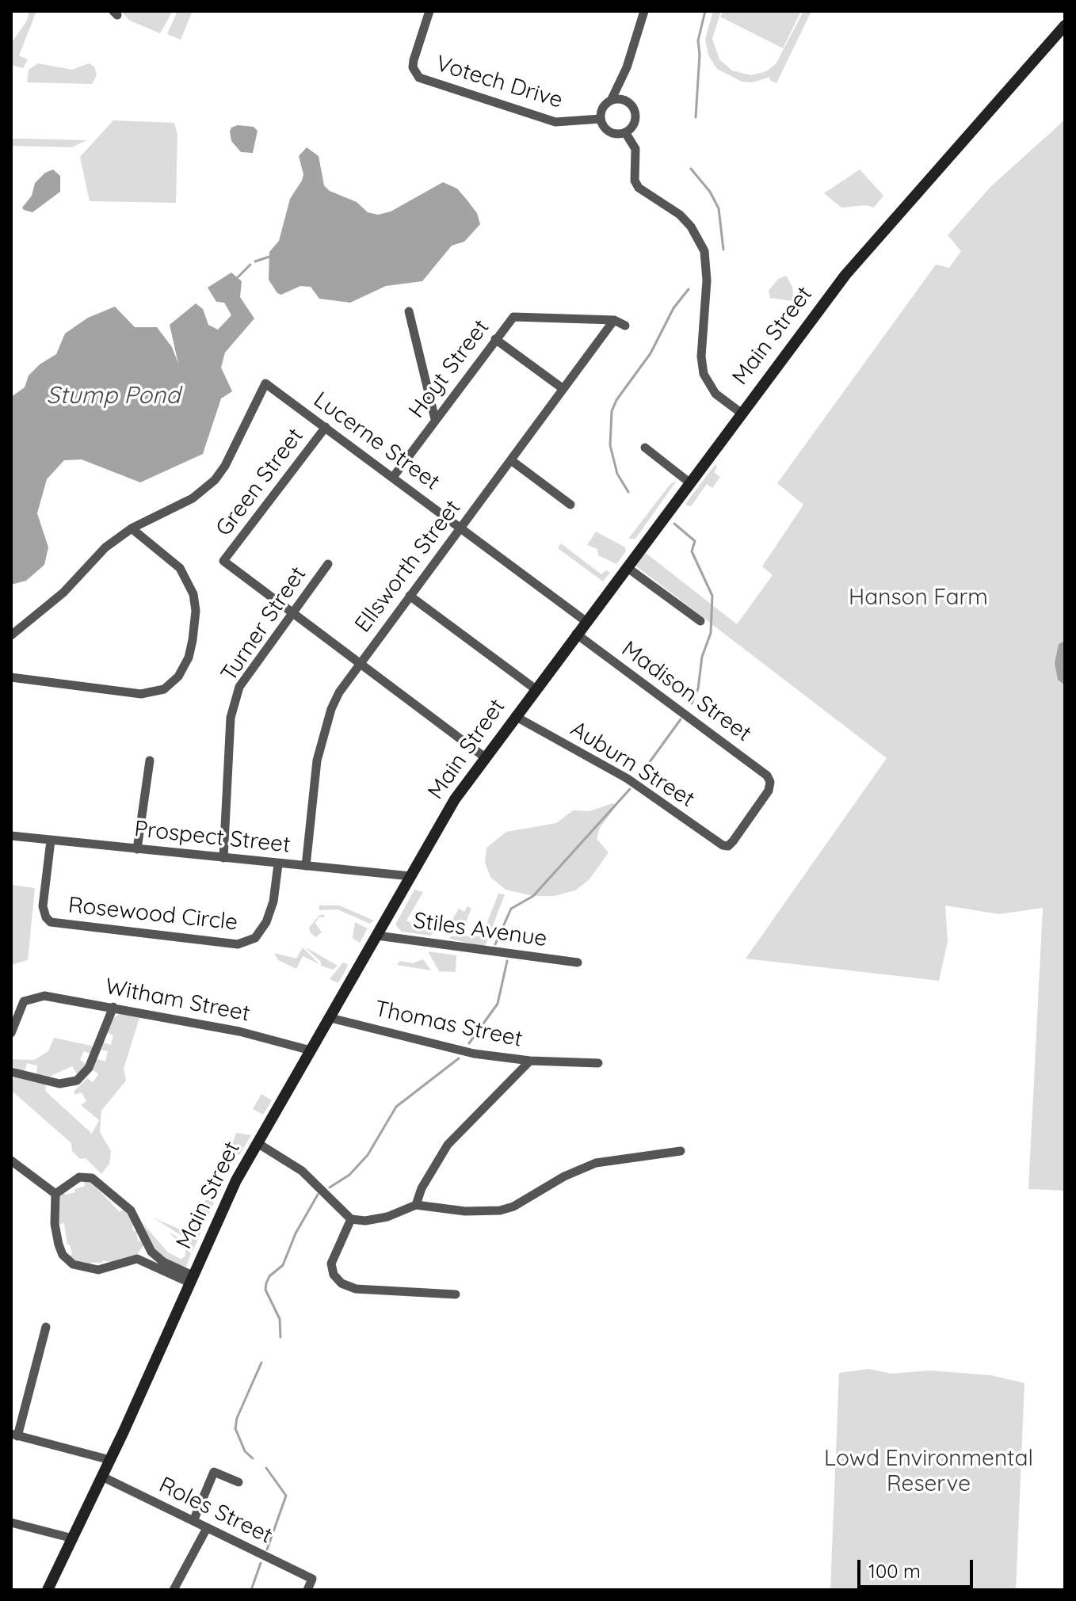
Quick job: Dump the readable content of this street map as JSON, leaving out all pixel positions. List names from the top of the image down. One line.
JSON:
{"streets":{"main road":["Main Street"],"street":["Votech Drive","Hoyt Street","Lucerne Street","Green Street","Ellsworth Street","Turner Street","Madison Street","Auburn Street","Prospect Street","Rosewood Circle","Stiles Avenue","Witham Street","Thomas Street","Roles Street"]},"crossings":[["Main Street","Lucerne Street"],["Main Street","Madison Street"],["Main Street","Auburn Street"],["Main Street","Prospect Street"],["Main Street","Stiles Avenue"],["Main Street","Witham Street"],["Main Street","Thomas Street"],["Main Street","Roles Street"],["Hoyt Street","Lucerne Street"],["Hoyt Street","Ellsworth Street"],["Lucerne Street","Green Street"],["Lucerne Street","Ellsworth Street"],["Green Street","Turner Street"],["Ellsworth Street","Prospect Street"],["Turner Street","Prospect Street"],["Madison Street","Auburn Street"],["Prospect Street","Rosewood Circle"]],"water":["Stump Pond"],"parks":["Hanson Farm","Lowd Environmental Reserve"],"scale_bar":"100 m"}
